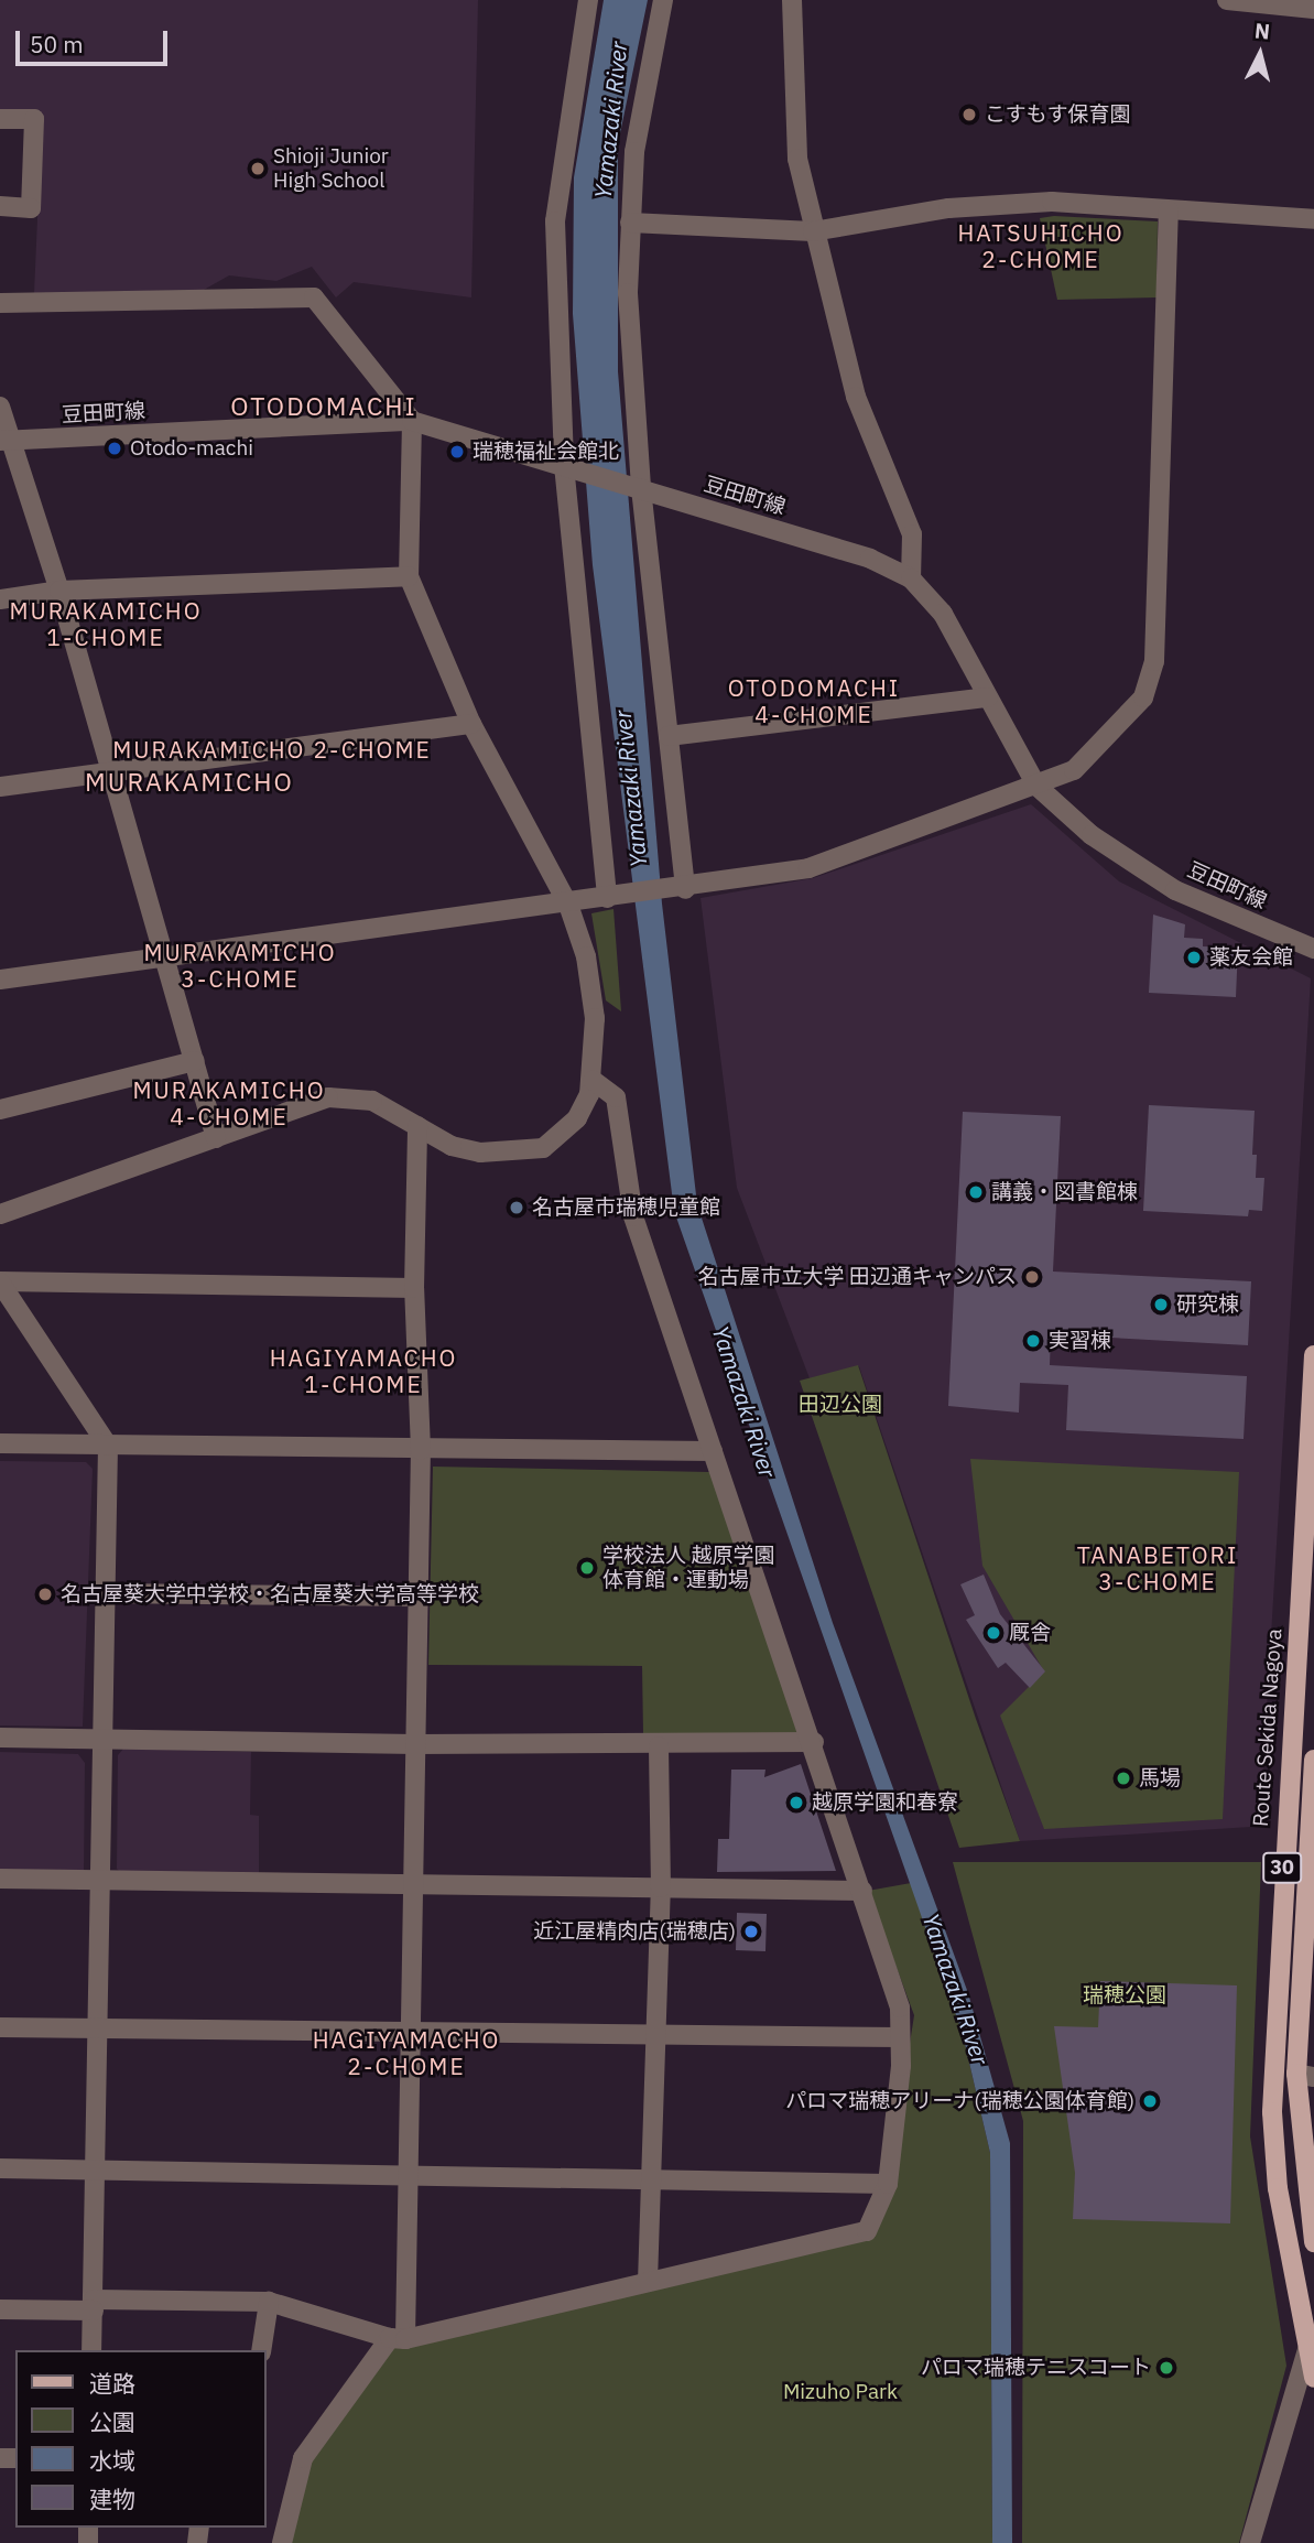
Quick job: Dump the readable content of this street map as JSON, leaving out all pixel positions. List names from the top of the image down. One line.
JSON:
{"streets":{"main road":["Route Sekida Nagoya","30"],"street":["豆田町線"]},"districts":["HATSUHICHO 2-CHOME","OTODOMACHI","MURAKAMICHO 1-CHOME","OTODOMACHI 4-CHOME","MURAKAMICHO 2-CHOME","MURAKAMICHO","MURAKAMICHO 3-CHOME","MURAKAMICHO 4-CHOME","HAGIYAMACHO 1-CHOME","TANABETORI 3-CHOME","HAGIYAMACHO 2-CHOME"],"water":["Yamazaki River"],"parks":["田辺公園","瑞穂公園","Mizuho Park"],"places":["こすもす保育園","Shioji Junior High School","Otodo-machi","瑞穂福祉会館北","薬友会館","講義・図書館棟","名古屋市瑞穂児童館","名古屋市立大学 田辺通キャンパス","研究棟","実習棟","学校法人 越原学園 体育館・運動場","名古屋葵大学中学校・名古屋葵大学高等学校","厩舎","馬場","越原学園和春寮","近江屋精肉店(瑞穂店)","パロマ瑞穂アリーナ(瑞穂公園体育館)","パロマ瑞穂テニスコート"],"legend":["道路","公園","水域","建物"],"scale_bar":"50 m","north":"top"}
